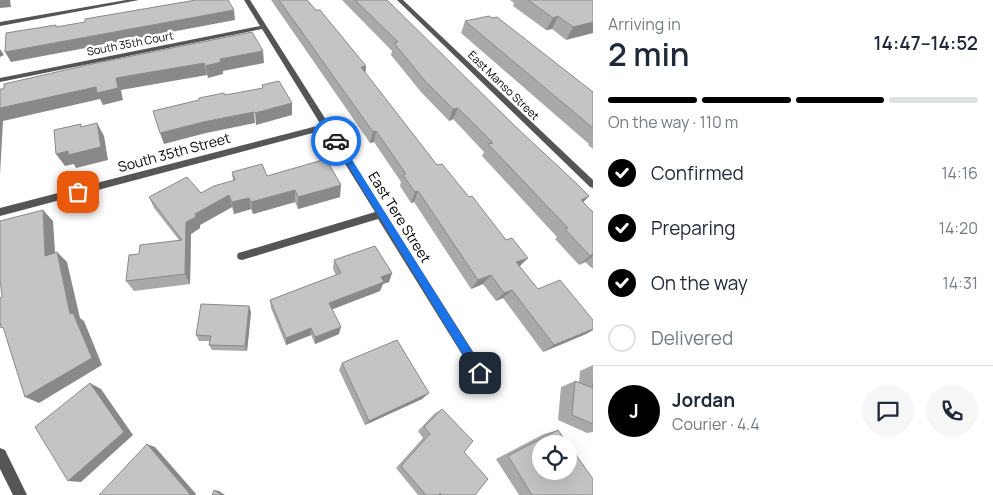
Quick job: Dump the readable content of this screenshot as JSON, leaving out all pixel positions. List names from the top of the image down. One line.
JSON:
{"streets":{"street":["South 35th Court","East Manso Street","South 35th Street","East Tere Street"]},"crossings":[["South 35th Court","East Tere Street"],["South 35th Street","East Tere Street"]],"page":{"heading":["2 min","Arriving in","14:47–14:52"],"panel":["Jordan","Courier · 4.4"],"bar":"On the way · 110 m","list":[["Confirmed","14:16"],["Preparing","14:20"],["On the way","14:31"],"Delivered"],"round":"J"}}
